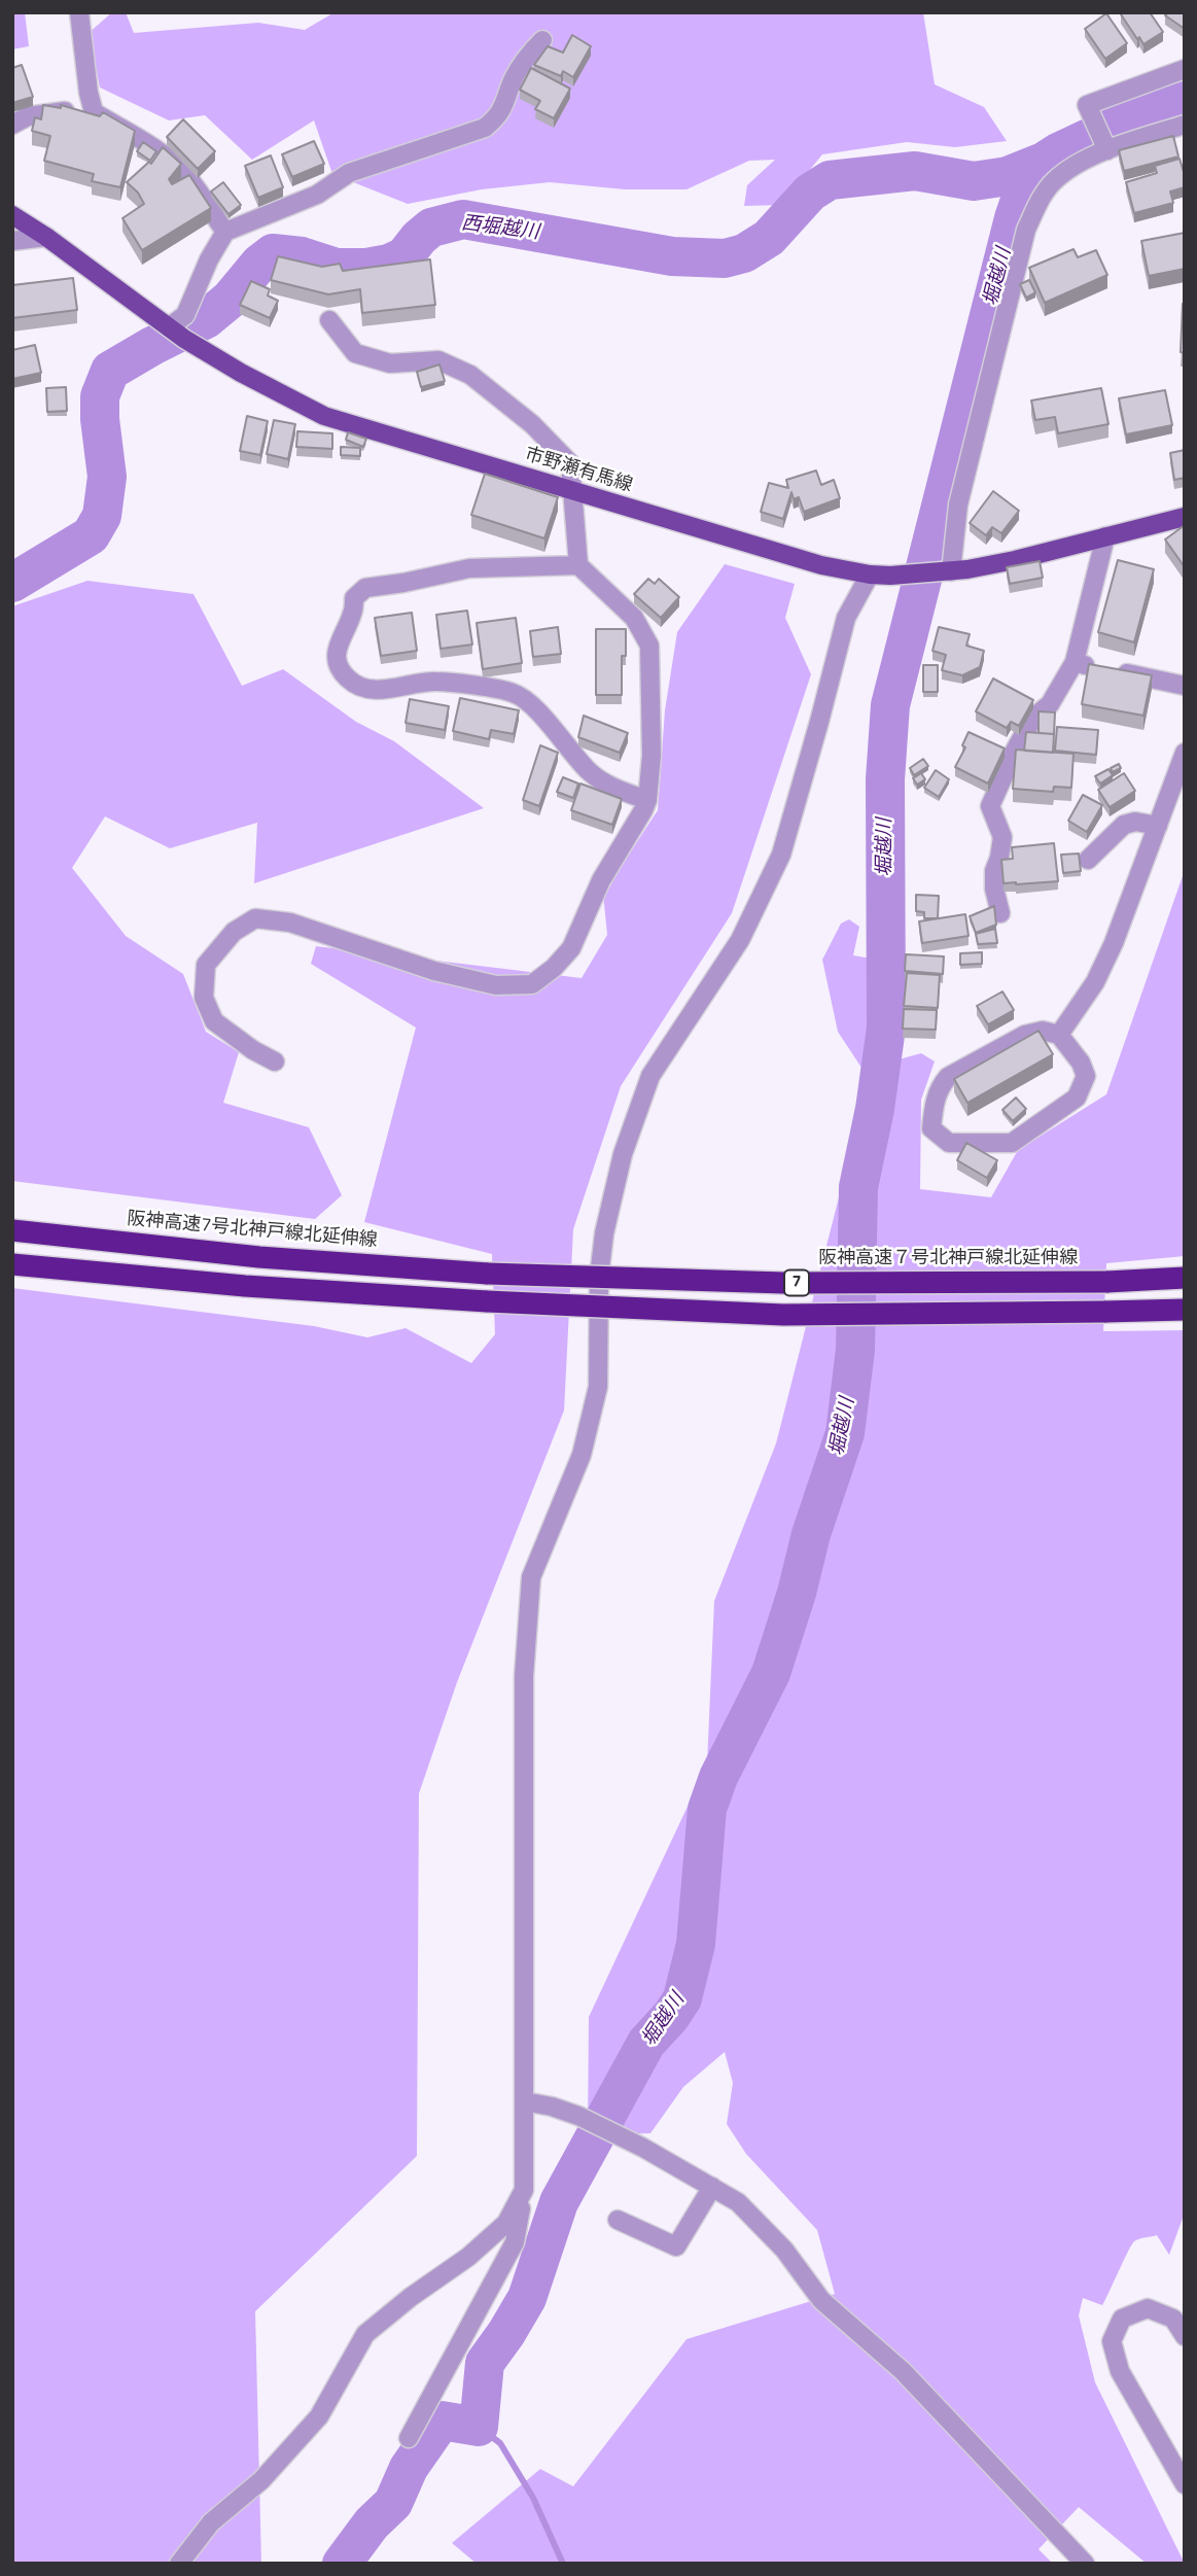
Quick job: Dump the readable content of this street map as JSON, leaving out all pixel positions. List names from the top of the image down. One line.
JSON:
{"streets":{"highway":["阪神高速7号北神戸線北延伸線","阪神高速７号北神戸線北延伸線","7"],"main road":["市野瀬有馬線"]},"crossings":[["阪神高速7号北神戸線北延伸線","阪神高速７号北神戸線北延伸線"]],"water":["西堀越川","堀越川"]}
